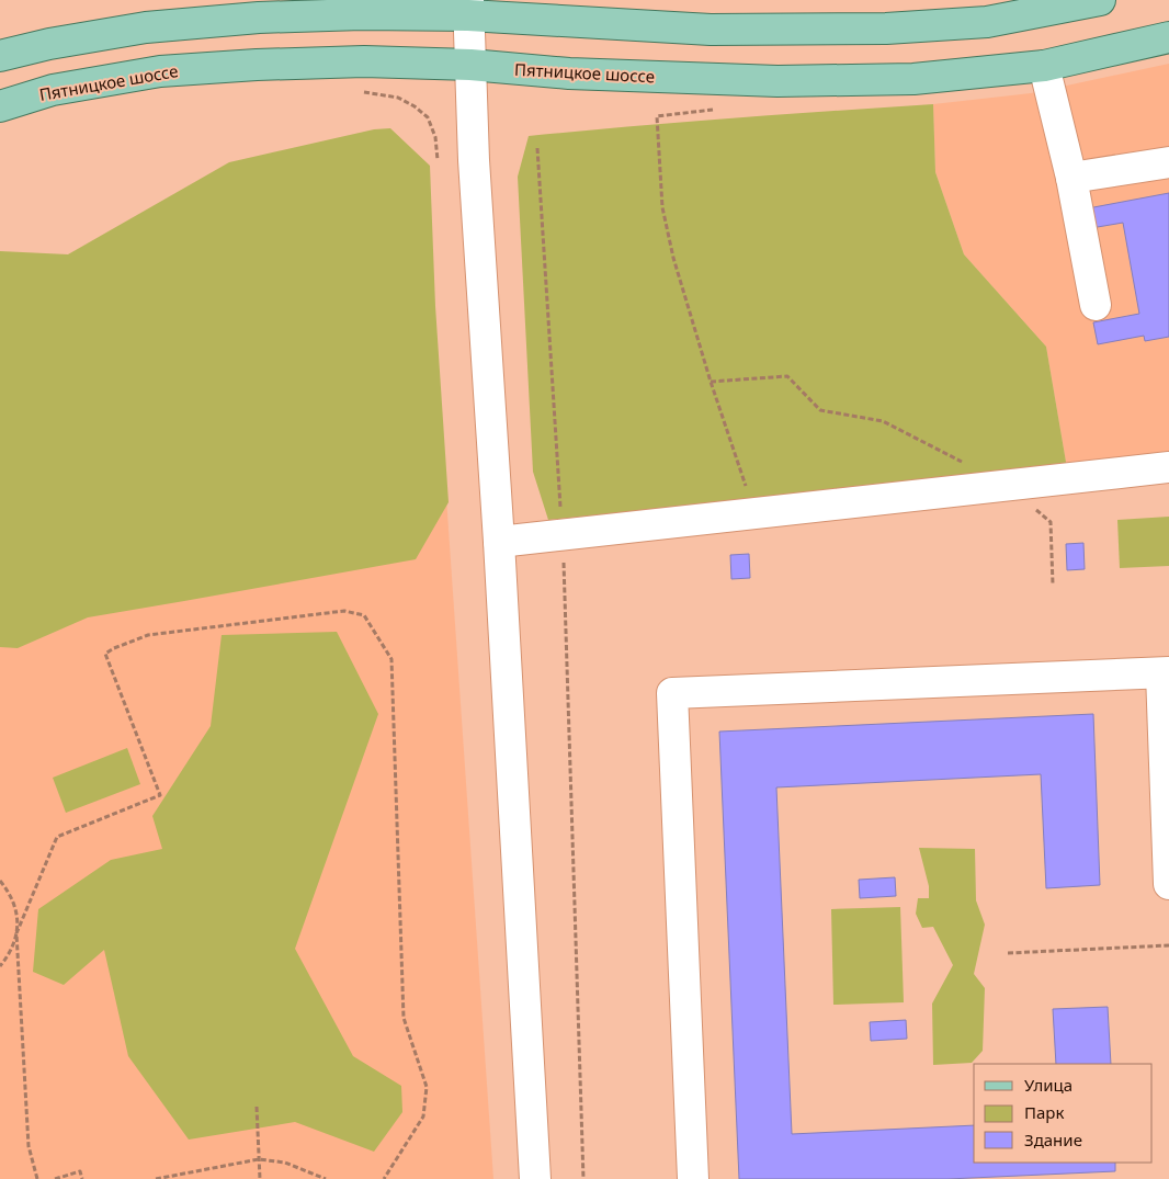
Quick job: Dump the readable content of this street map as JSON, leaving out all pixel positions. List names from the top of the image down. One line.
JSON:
{"streets":{"main road":["Пятницкое шоссе"]},"legend":["Улица","Парк","Здание"]}
